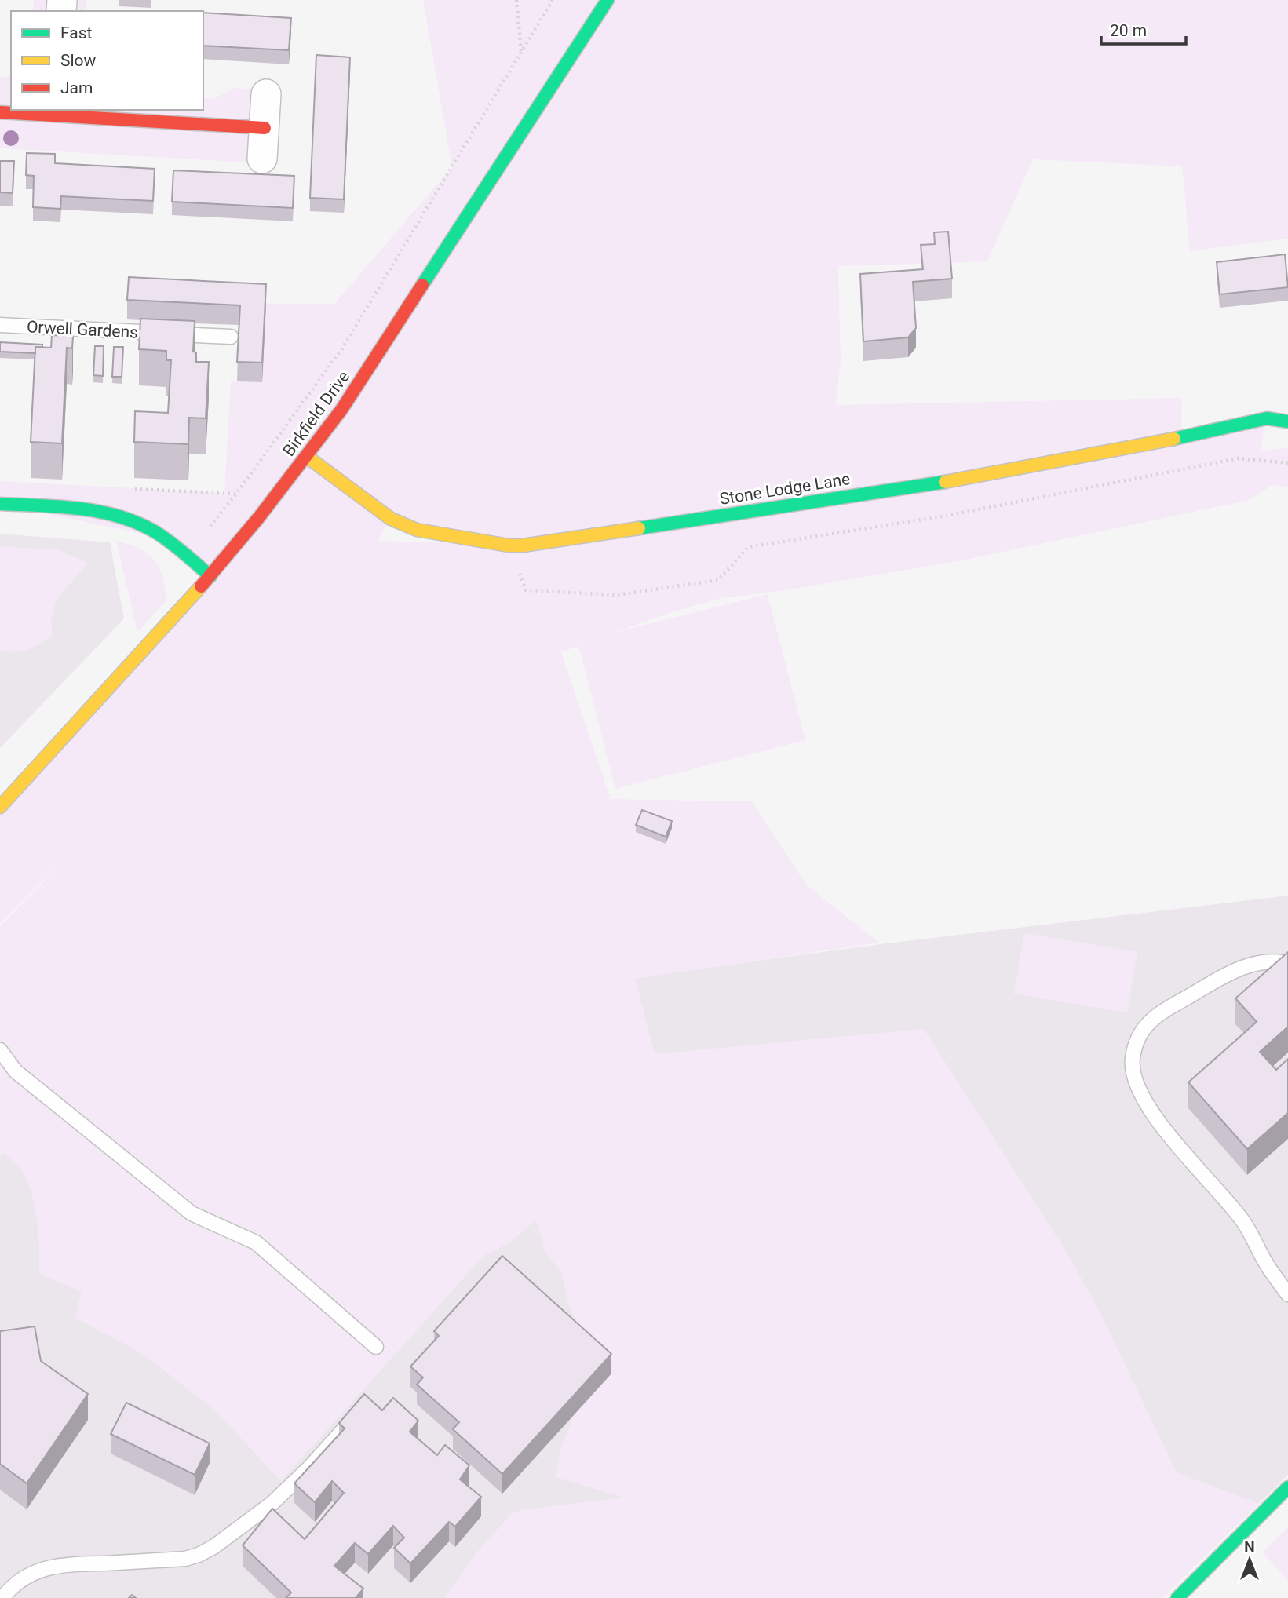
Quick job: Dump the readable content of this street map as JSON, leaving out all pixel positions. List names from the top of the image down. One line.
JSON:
{"streets":{"street":["Birkfield Drive","Stone Lodge Lane"],"lane":["Orwell Gardens"]},"crossings":[["Birkfield Drive","Stone Lodge Lane"]],"legend":["Fast","Slow","Jam"],"scale_bar":"20 m","north":"top"}
